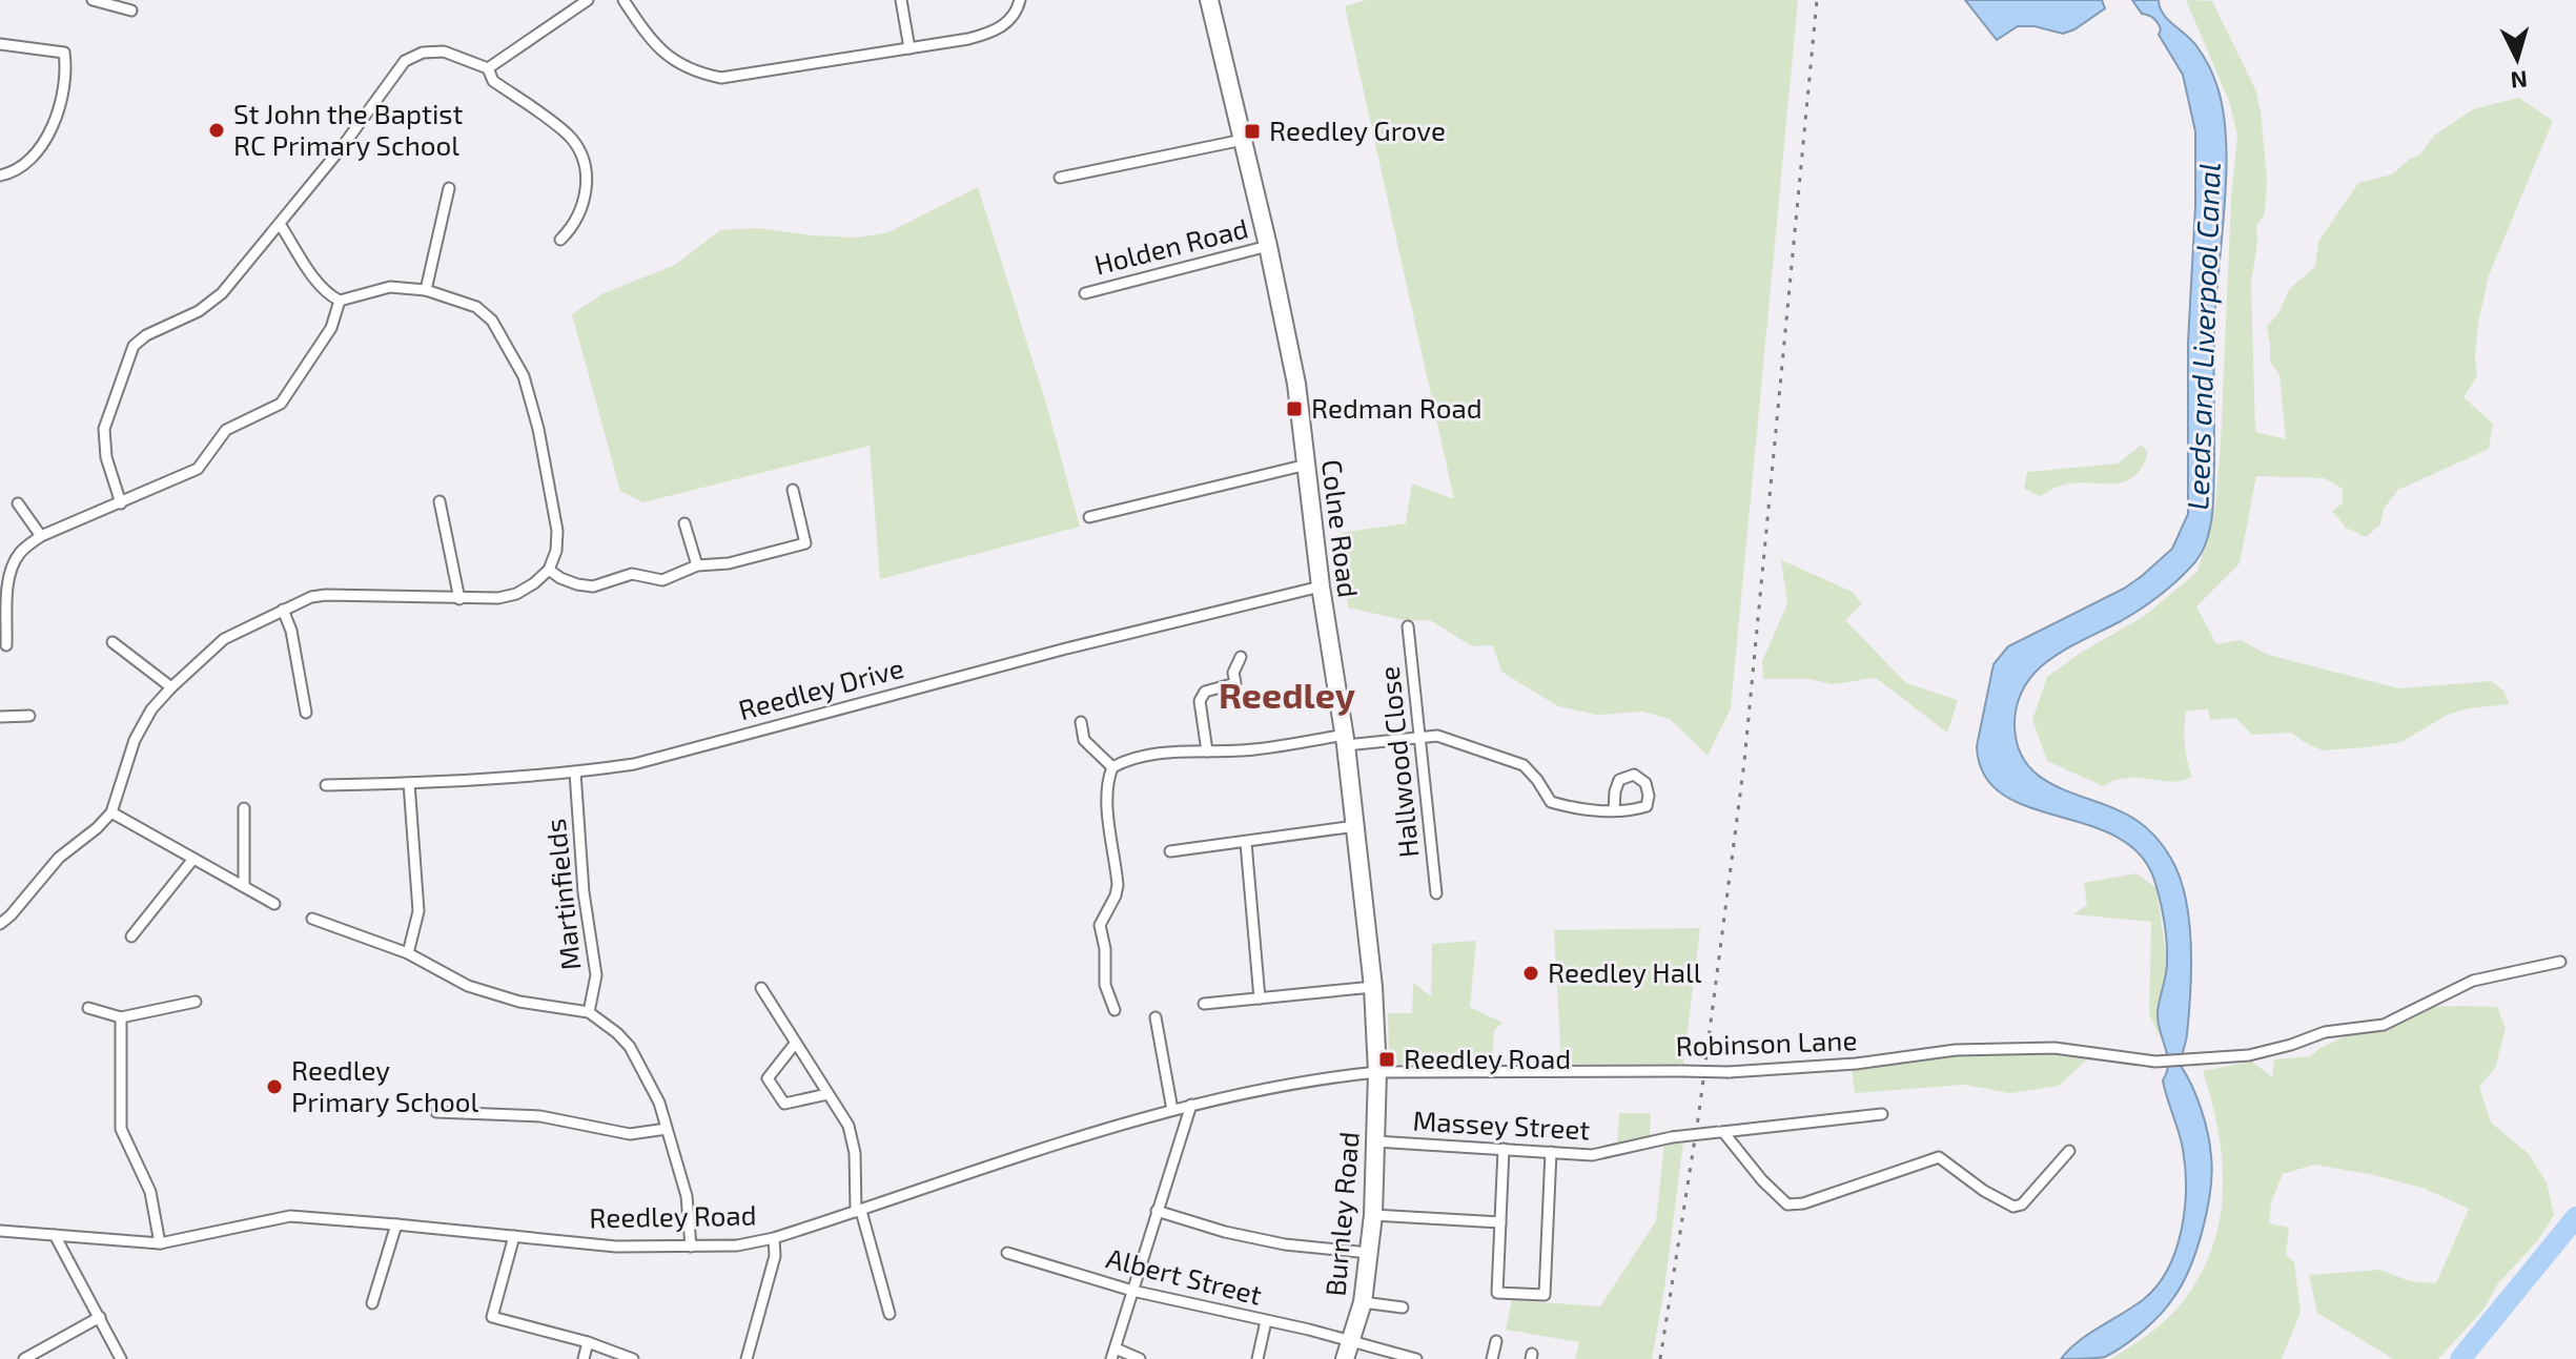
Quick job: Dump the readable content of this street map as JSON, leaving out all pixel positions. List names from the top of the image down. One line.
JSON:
{"streets":{"highway":["Colne Road","Burnley Road"],"street":["Holden Road","Reedley Drive","Hallwood Close","Martinfields","Robinson Lane","Massey Street","Reedley Road","Albert Street"]},"crossings":[["Holden Road","Colne Road"],["Colne Road","Reedley Drive"],["Colne Road","Robinson Lane"],["Colne Road","Burnley Road"],["Colne Road","Reedley Road"],["Reedley Drive","Martinfields"],["Robinson Lane","Burnley Road"],["Robinson Lane","Reedley Road"],["Massey Street","Burnley Road"],["Burnley Road","Reedley Road"],["Burnley Road","Albert Street"]],"districts":["Reedley"],"water":["Leeds and Liverpool Canal"],"places":{"other":["St John the Baptist RC Primary School","Reedley Hall","Reedley Primary School"],"transit":["Reedley Grove","Redman Road","Reedley Road"]},"north":"bottom"}
